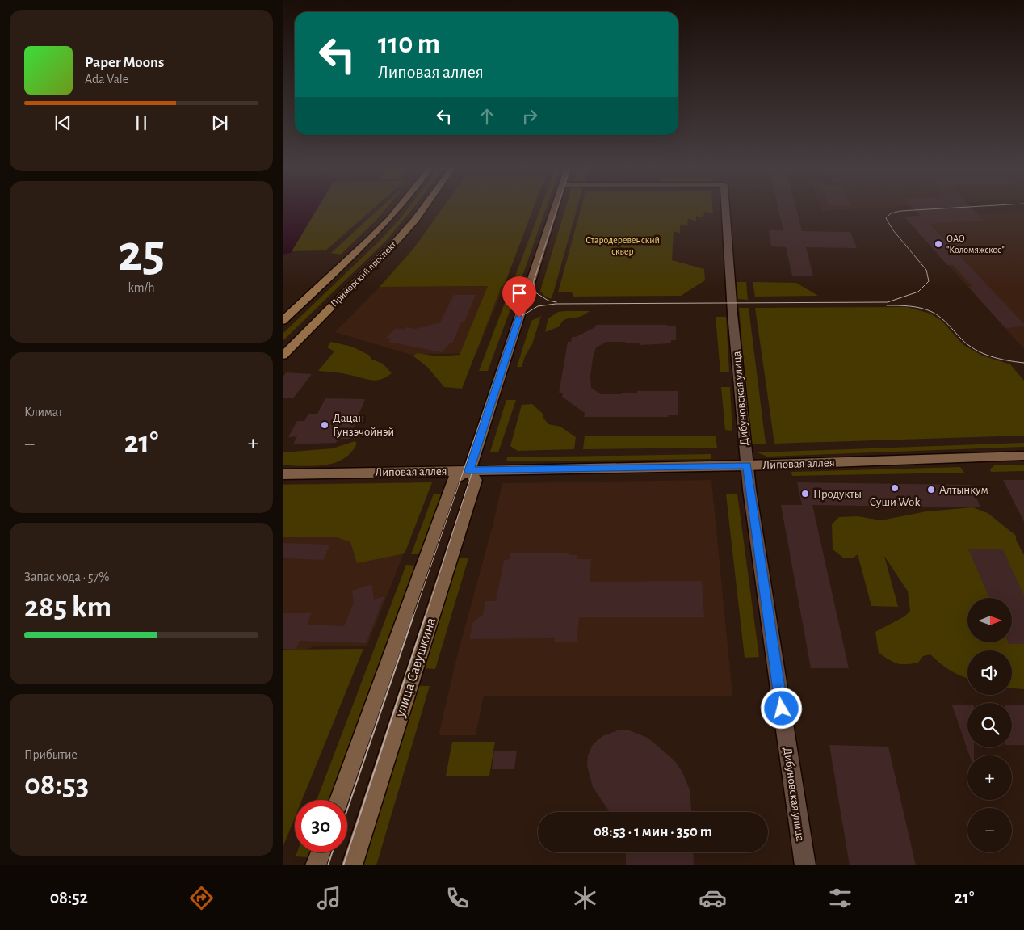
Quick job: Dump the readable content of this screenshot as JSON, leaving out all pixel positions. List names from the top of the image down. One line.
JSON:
{"streets":{"main road":["Приморский проспект","Липовая аллея","улица Савушкина"],"street":["Дибуновская улица"]},"crossings":[["Дибуновская улица","Липовая аллея"],["Липовая аллея","улица Савушкина"]],"parks":["Стародеревенский сквер"],"places":["ОАО \"Коломяжское\"","Дацан Гунзэчойнэй","Суши Wok","Алтынкум","Продукты"],"north":"right","page":{"turn":["110 m","Липовая аллея"],"song":["Paper Moons","Ada Vale"],"tile":[["25","km/h"],"Климат",["Запас хода · 57%","285 km"],["Прибытие","08:53"]],"heat":["−","21°","+"],"map_buttons":["+","−"],"limit":"30","trip":"08:53 · 1 мин · 350 m","tabs":["08:52","21°"]}}
